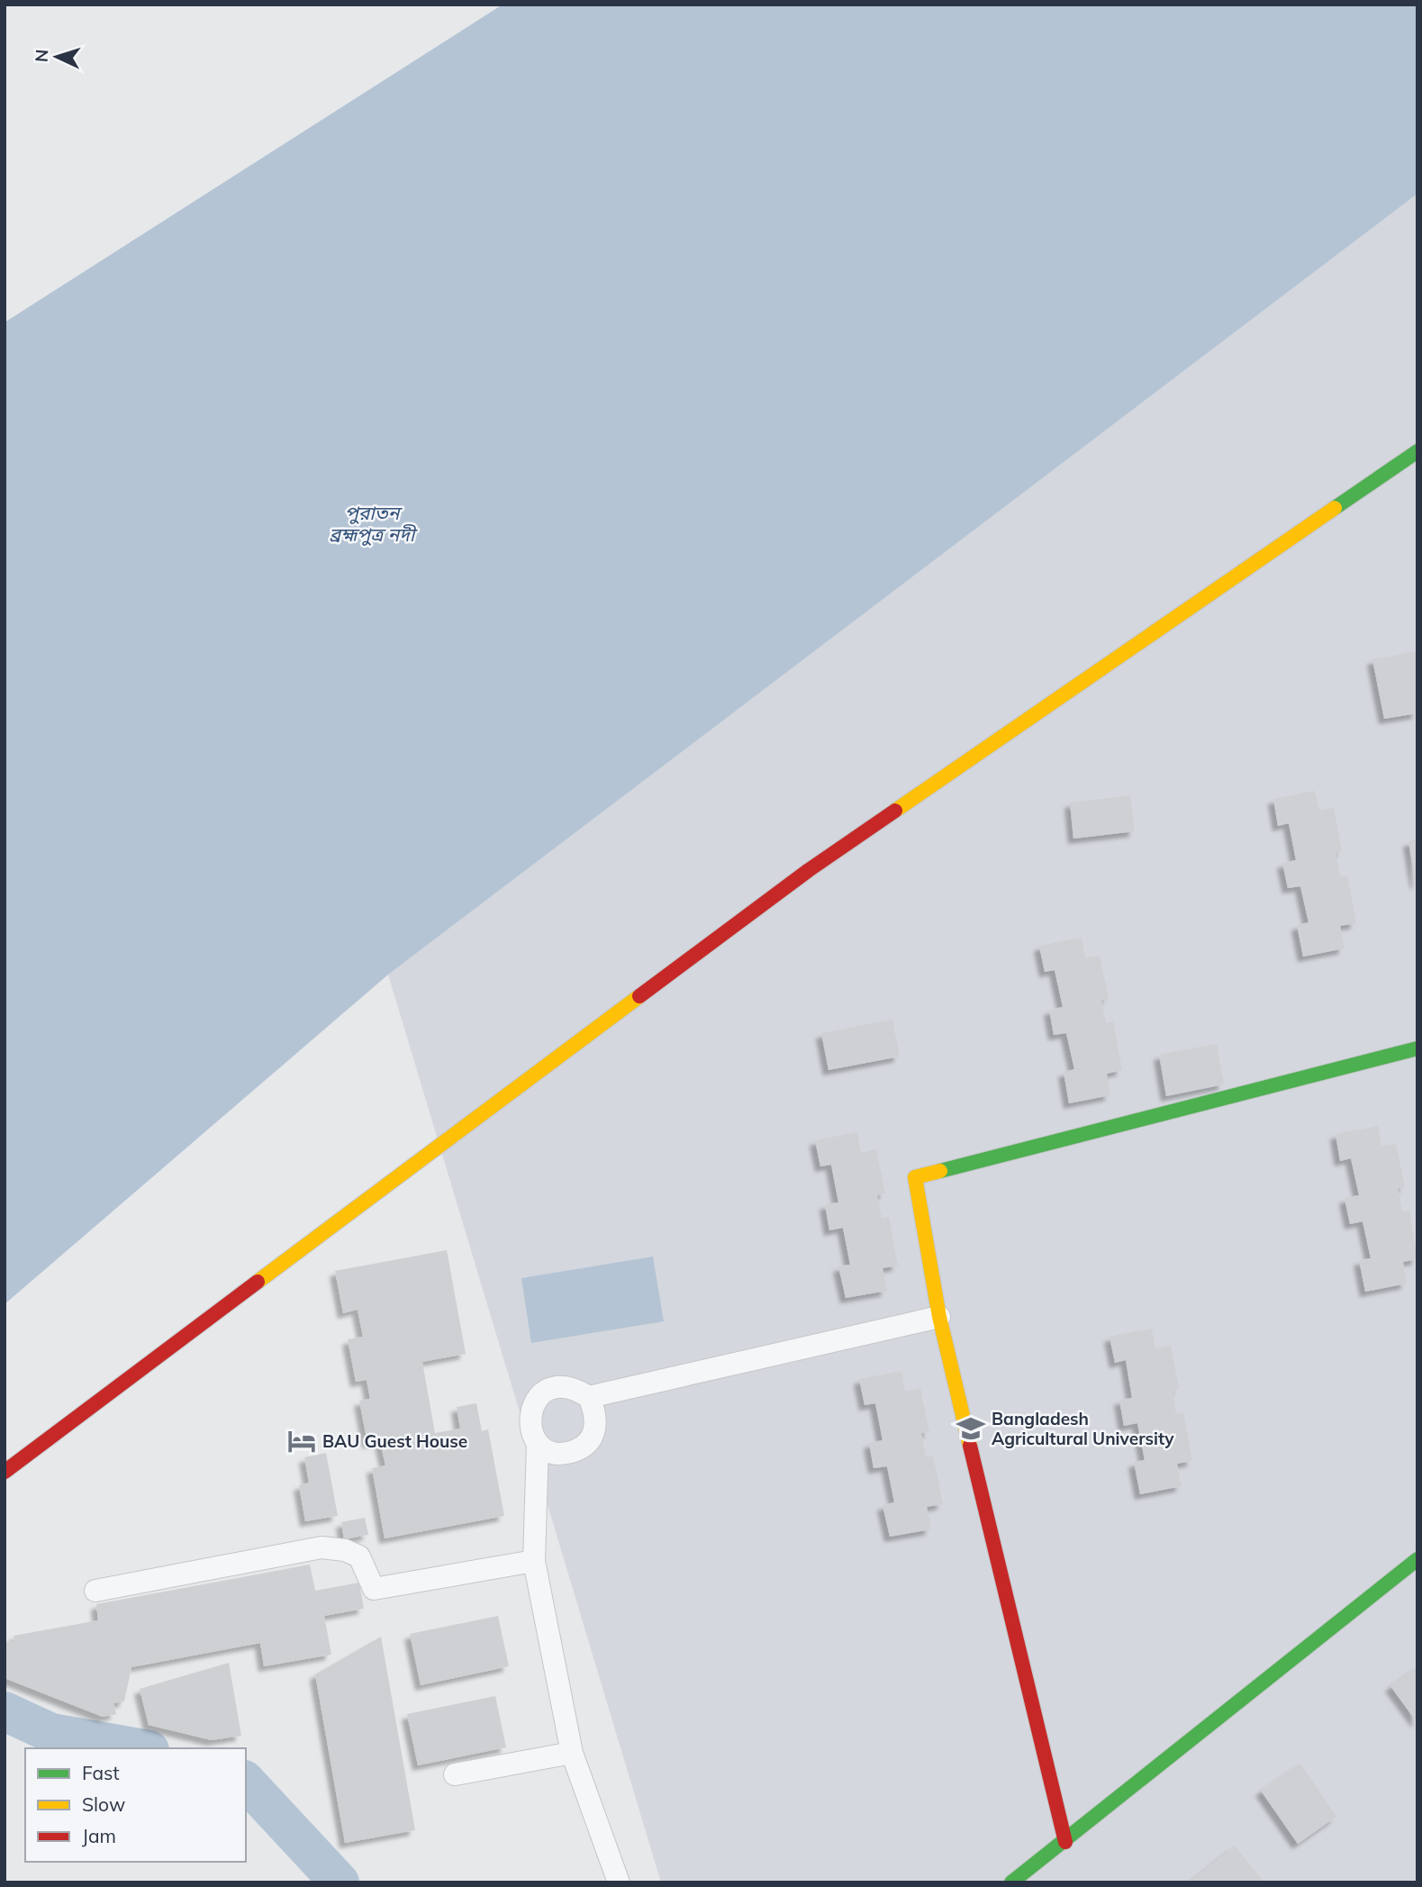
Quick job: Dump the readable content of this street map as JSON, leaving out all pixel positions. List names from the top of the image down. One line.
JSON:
{"water":["পুরাতন ব্রহ্মপুত্র নদী"],"places":{"school or university":["Bangladesh Agricultural University"],"hotel":["BAU Guest House"]},"legend":["Fast","Slow","Jam"],"north":"left"}
